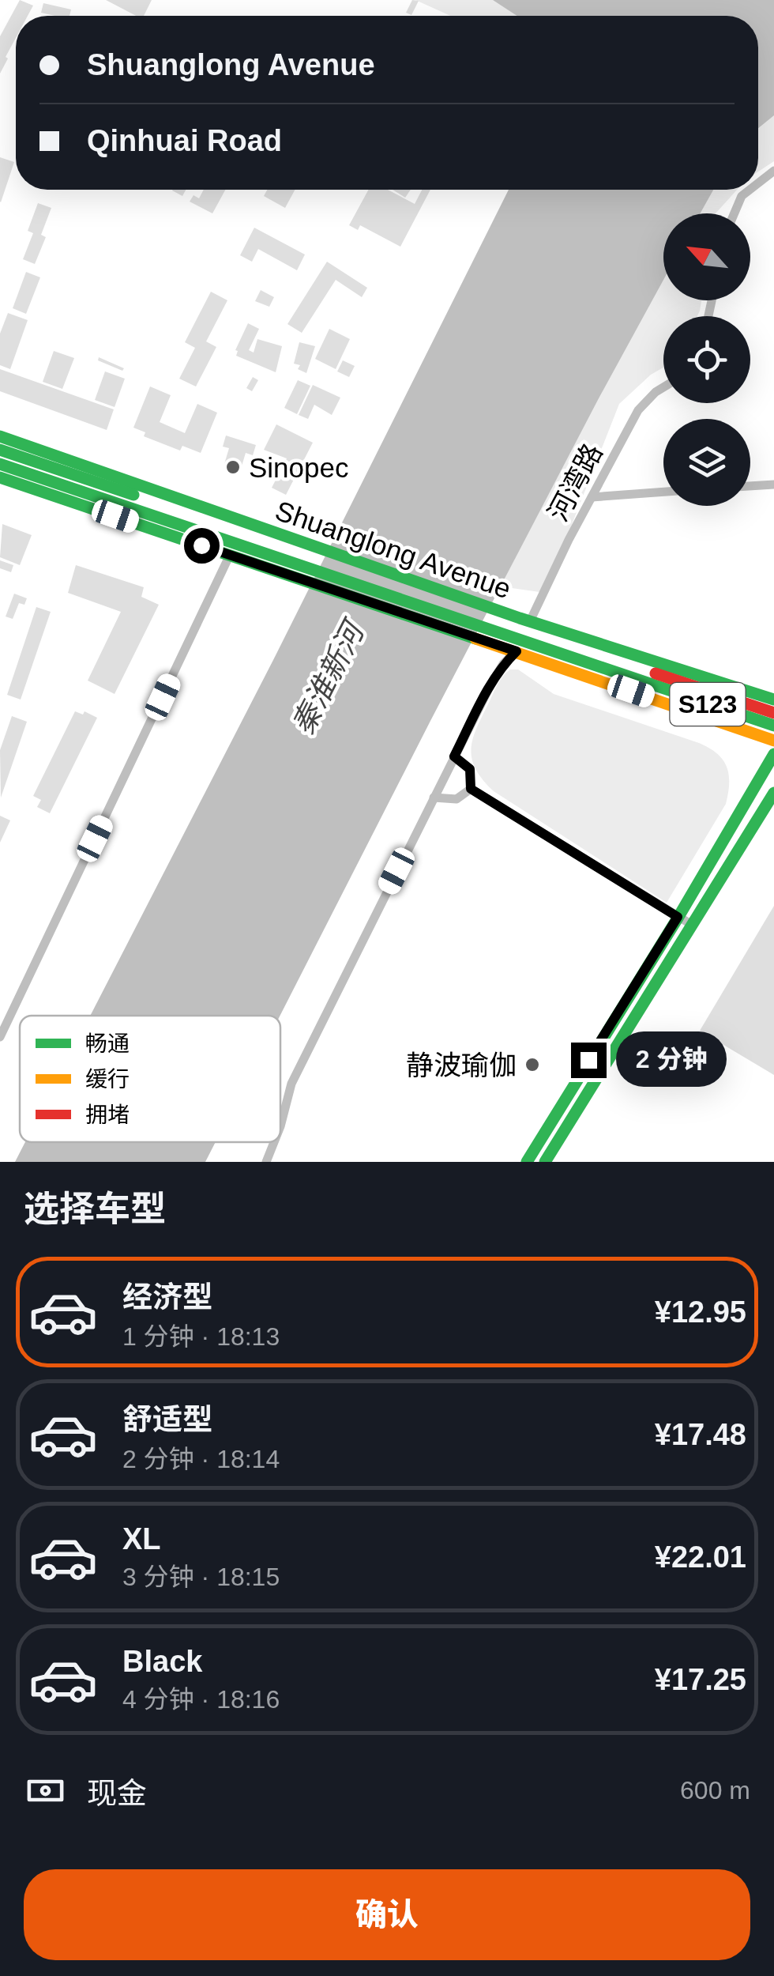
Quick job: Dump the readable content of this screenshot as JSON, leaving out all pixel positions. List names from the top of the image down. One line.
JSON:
{"streets":{"main road":["Shuanglong Avenue","S123"],"street":["河湾路"]},"crossings":[["河湾路","Shuanglong Avenue"]],"water":["秦淮新河"],"places":["Sinopec","静波瑜伽"],"legend":["畅通","缓行","拥堵"],"north":"top left","page":{"banner":["Shuanglong Avenue","Qinhuai Road"],"bubble":"2 分钟","heading":"选择车型","list":[{"name":"经济型","note":"1 分钟 · 18:13","value":"¥12.95"},{"name":"舒适型","note":"2 分钟 · 18:14","value":"¥17.48"},{"name":"XL","note":"3 分钟 · 18:15","value":"¥22.01"},{"name":"Black","note":"4 分钟 · 18:16","value":"¥17.25"}],"pay":["现金","600 m"],"buttons":"确认"}}
